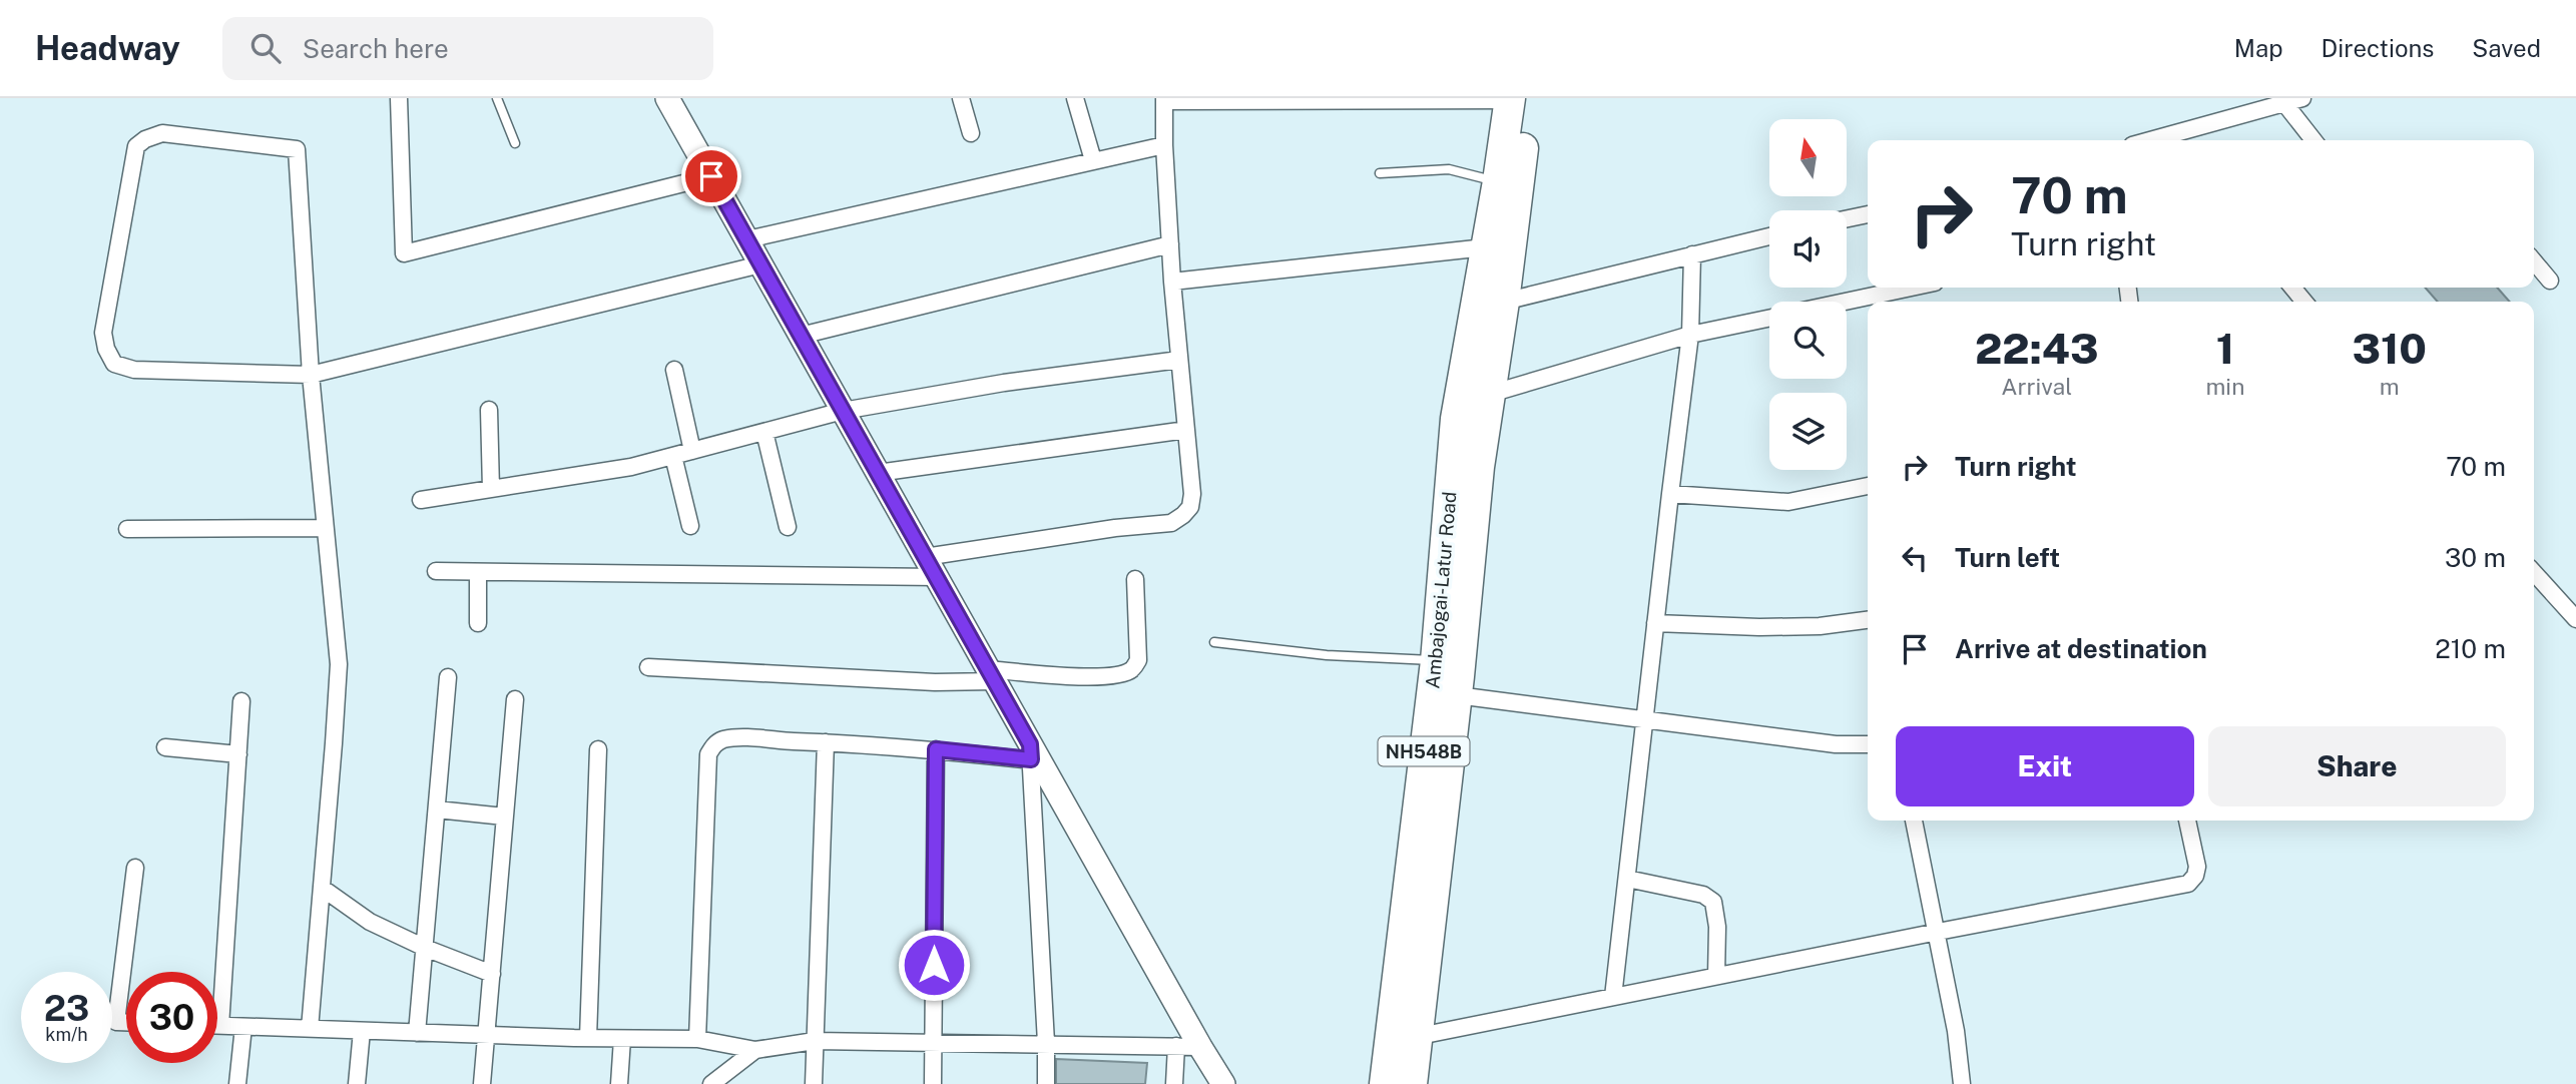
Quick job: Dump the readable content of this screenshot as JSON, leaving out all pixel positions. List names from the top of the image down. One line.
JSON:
{"streets":{"highway":["Ambajogai-Latur Road","NH548B"]},"crossings":[["Ambajogai-Latur Road","NH548B"]],"north":"top","page":{"header":"Headway","search":"Search here","nav":["Map","Directions","Saved"],"turn":["70 m","Turn right"],"eta":["22:43","Arrival","1","min","310","m"],"list":[{"name":"Turn right","value":"70 m"},{"name":"Turn left","value":"30 m"},{"name":"Arrive at destination","value":"210 m"}],"buttons":["Exit","Share"],"speed":"23 km/h","limit":"30"}}
